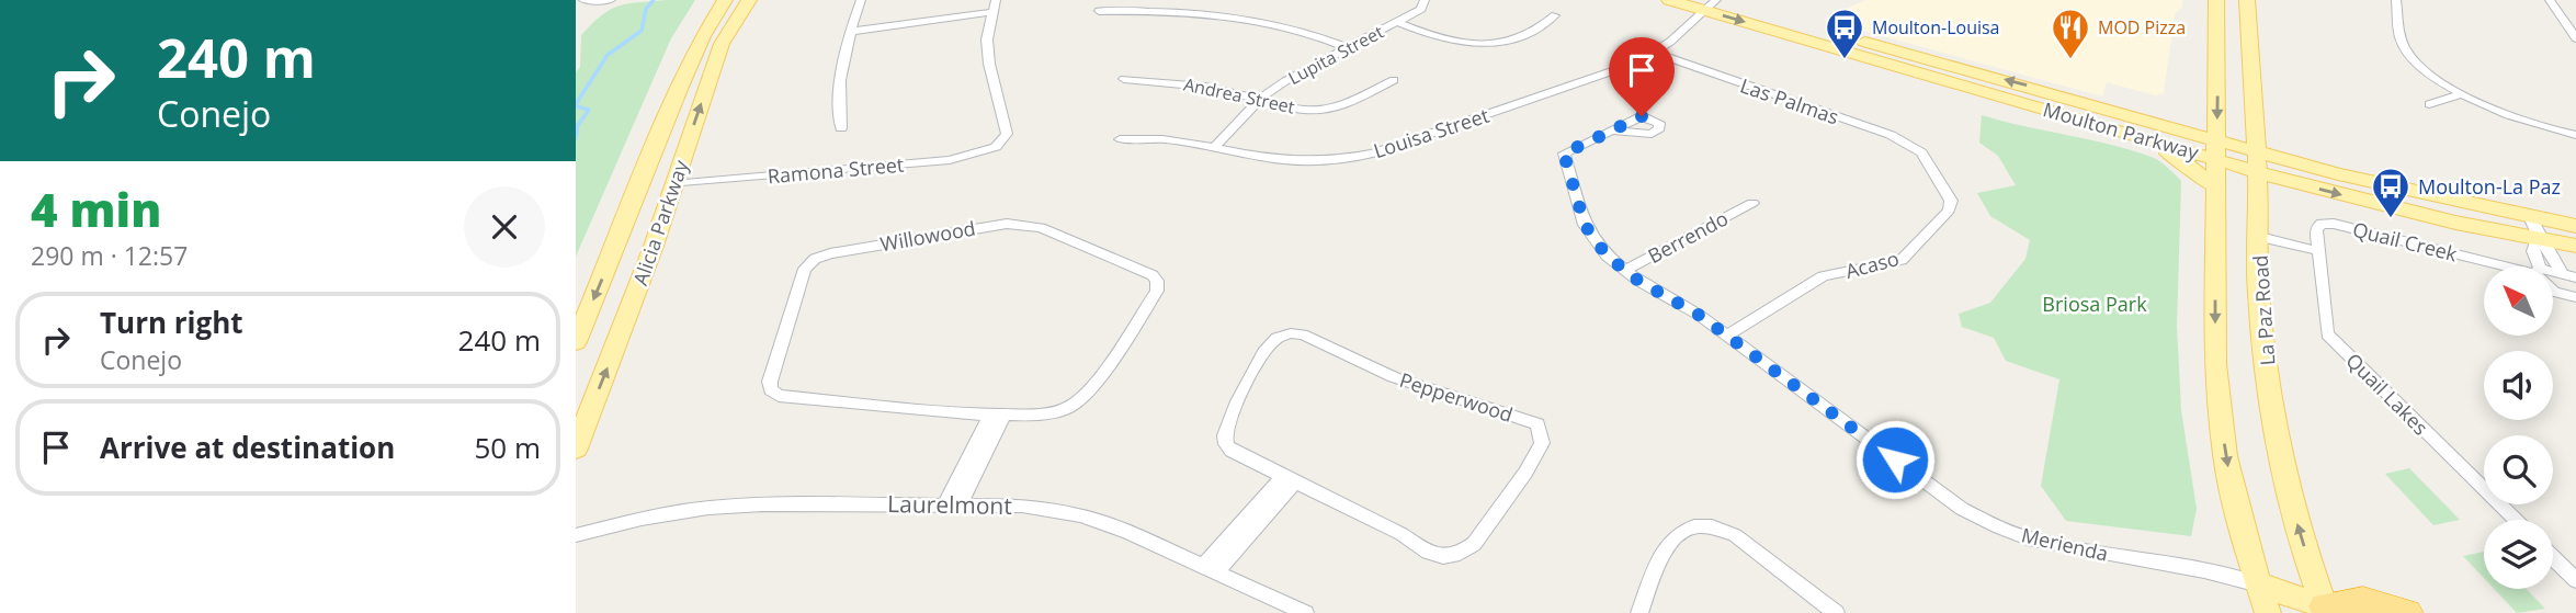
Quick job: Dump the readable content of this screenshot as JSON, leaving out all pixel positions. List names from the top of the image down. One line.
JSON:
{"streets":{"main road":["Moulton Parkway","Alicia Parkway","La Paz Road"],"street":["Lupita Street","Andrea Street","Las Palmas","Louisa Street","Ramona Street","Willowood","Berrendo","Quail Creek","Acaso","Quail Lakes","Pepperwood","Laurelmont","Merienda"]},"crossings":[["Lupita Street","Andrea Street"],["Lupita Street","Louisa Street"],["Las Palmas","Louisa Street"],["Las Palmas","Acaso"],["Moulton Parkway","Louisa Street"],["Moulton Parkway","La Paz Road"],["Ramona Street","Alicia Parkway"],["Berrendo","Merienda"],["Quail Creek","Quail Lakes"],["Acaso","Merienda"]],"parks":["Briosa Park"],"places":{"bus stop":["Moulton-Louisa","Moulton-La Paz"],"restaurant":["MOD Pizza"]},"north":"top left","page":{"turn":["240 m","Conejo"],"heading":["4 min","290 m · 12:57"],"list":[{"name":"Turn right","note":"Conejo","value":"240 m"},{"name":"Arrive at destination","value":"50 m"}]}}
